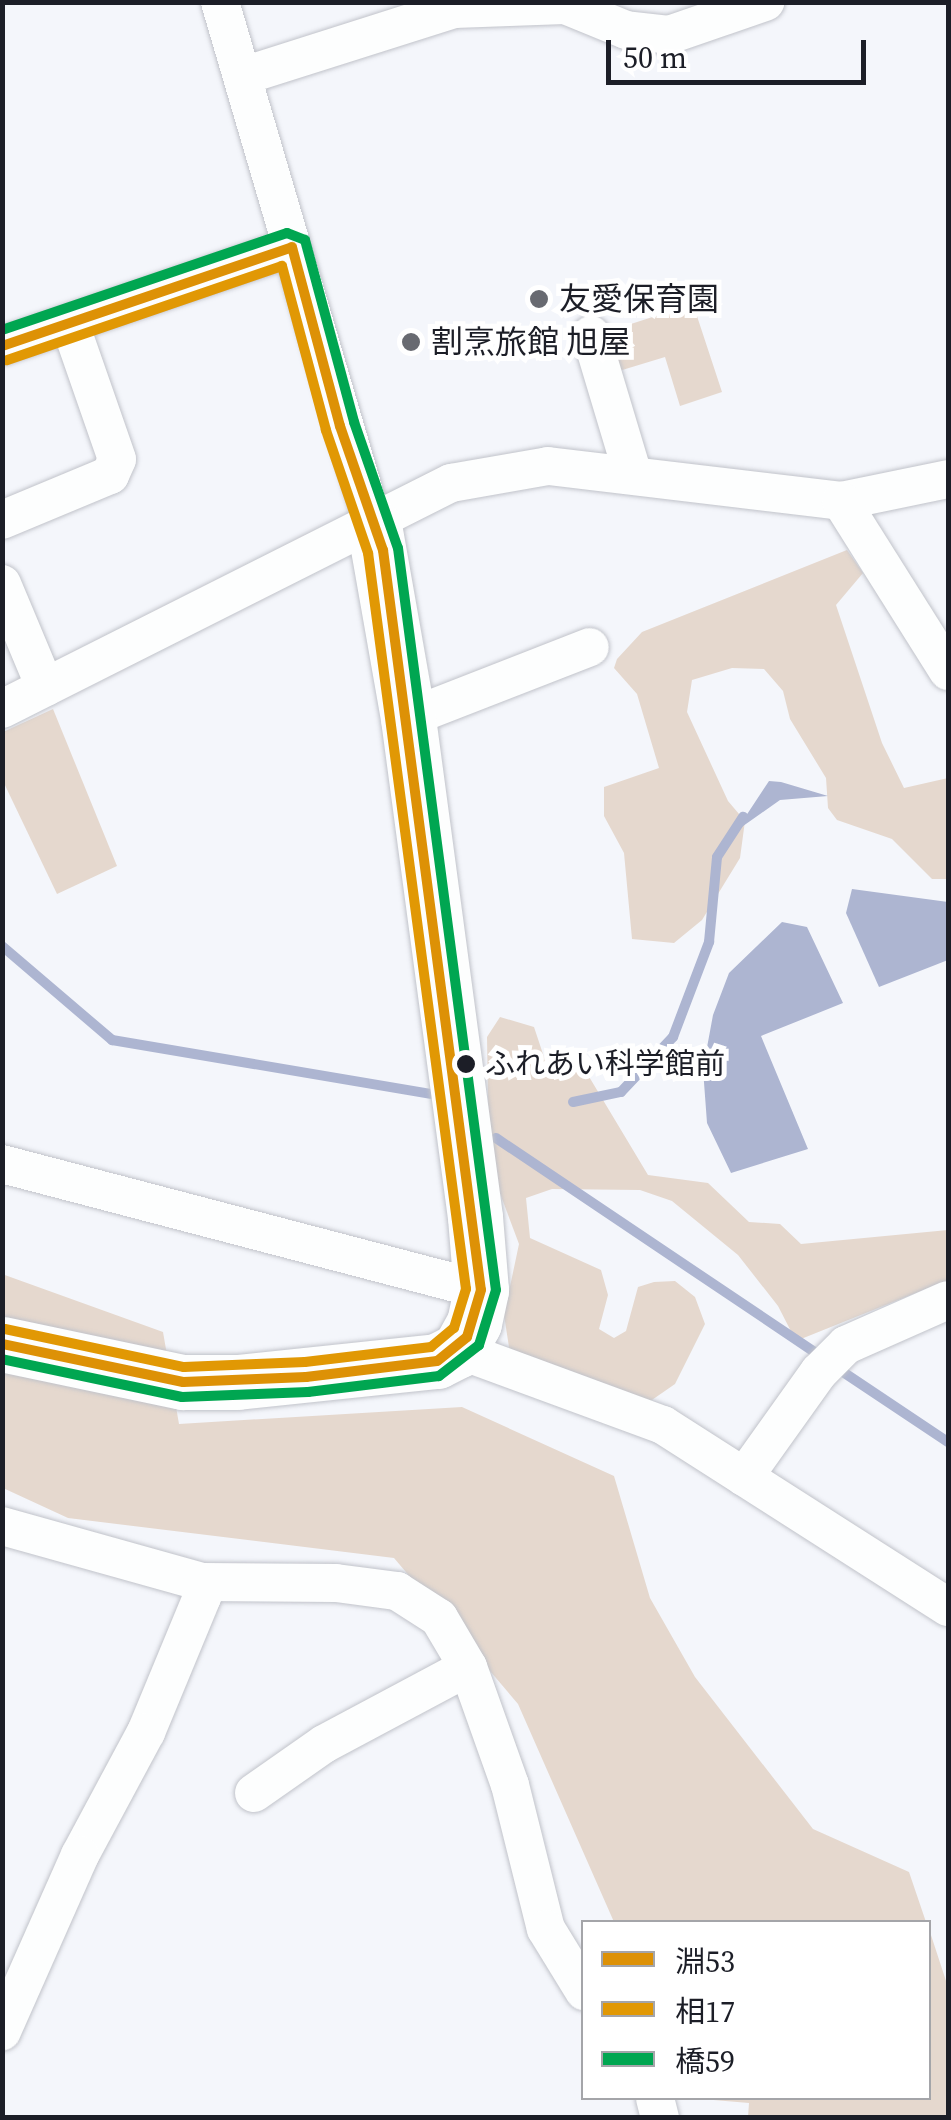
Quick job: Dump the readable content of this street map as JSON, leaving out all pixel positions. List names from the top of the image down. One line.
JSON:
{"places":["友愛保育園","割烹旅館 旭屋","ふれあい科学館前"],"lines":["transit line 橋59","transit line 淵53","transit line 相17"],"legend":["淵53","相17","橋59"],"scale_bar":"50 m"}
